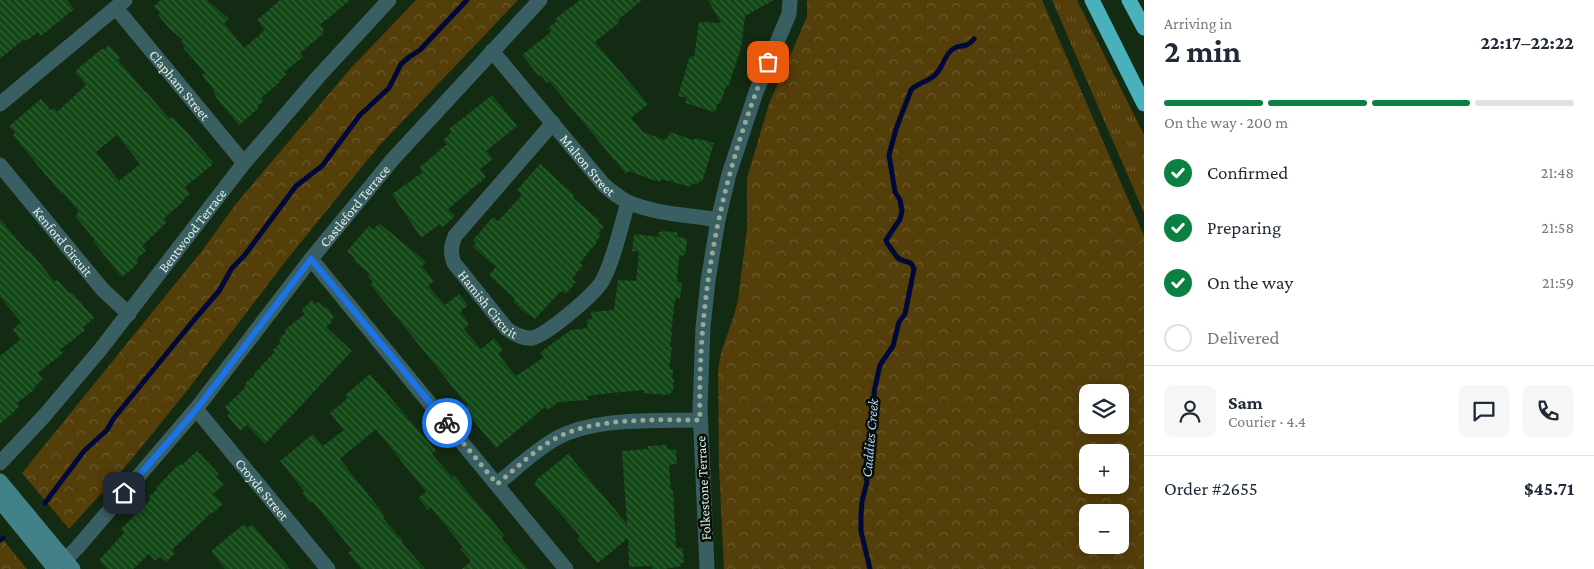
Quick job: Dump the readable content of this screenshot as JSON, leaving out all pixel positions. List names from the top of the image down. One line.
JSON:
{"streets":{"street":["Clapham Street","Malton Street","Castleford Terrace","Bentwood Terrace","Kenford Circuit","Hamish Circuit","Folkestone Terrace","Croyde Street"]},"crossings":[["Clapham Street","Bentwood Terrace"],["Malton Street","Castleford Terrace"],["Malton Street","Hamish Circuit"],["Malton Street","Folkestone Terrace"],["Castleford Terrace","Croyde Street"],["Bentwood Terrace","Kenford Circuit"]],"water":["Caddies Creek"],"page":{"heading":["2 min","Arriving in","22:17–22:22"],"panel":["Sam","Courier · 4.4","Order #2655","$45.71"],"bar":"On the way · 200 m","list":[["Confirmed","21:48"],["Preparing","21:58"],["On the way","21:59"],"Delivered"],"map_buttons":["+","−"]}}
